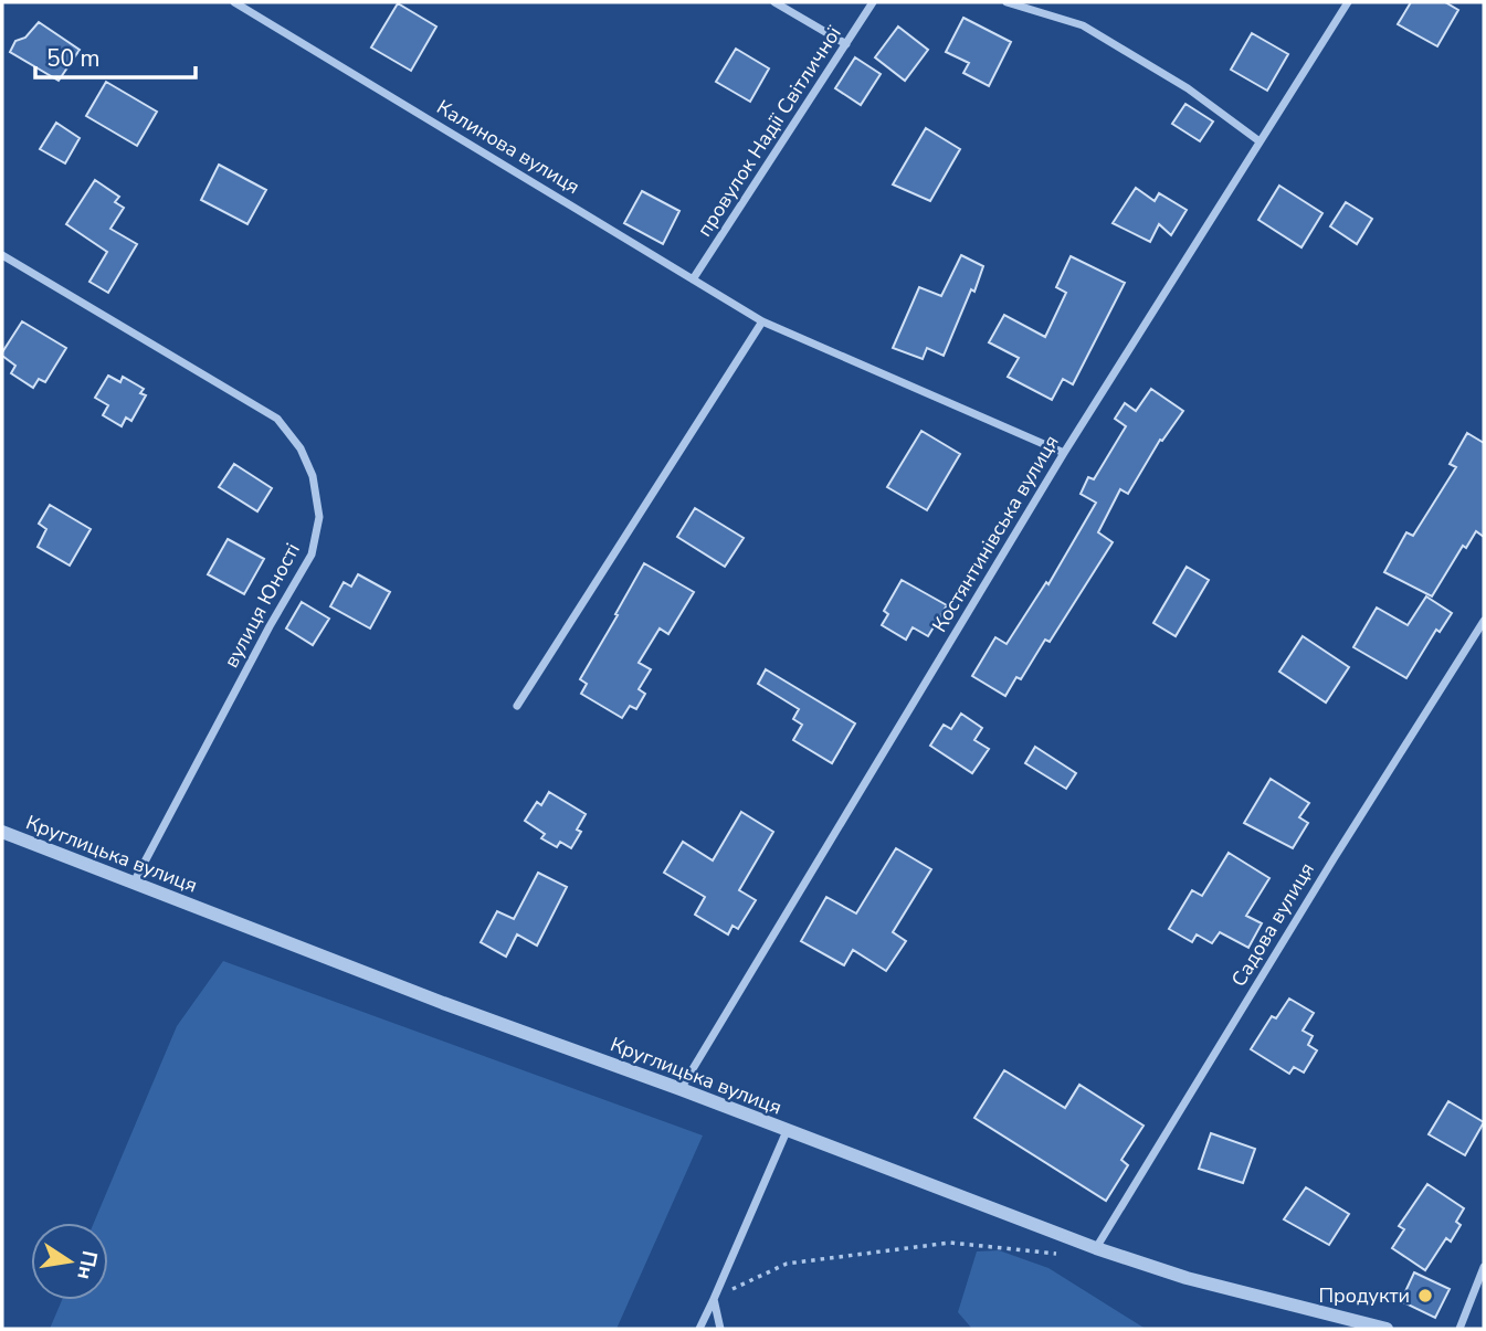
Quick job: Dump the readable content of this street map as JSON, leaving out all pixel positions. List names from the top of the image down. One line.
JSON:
{"streets":{"street":["провулок Надії Світличної","Калинова вулиця","Костянтинівська вулиця","вулиця Юності","Круглицька вулиця","Садова вулиця"]},"crossings":[["провулок Надії Світличної","Калинова вулиця"],["Калинова вулиця","Костянтинівська вулиця"],["Костянтинівська вулиця","Круглицька вулиця"],["вулиця Юності","Круглицька вулиця"],["Круглицька вулиця","Садова вулиця"]],"places":["Продукти"],"scale_bar":"50 m","north":"right"}
